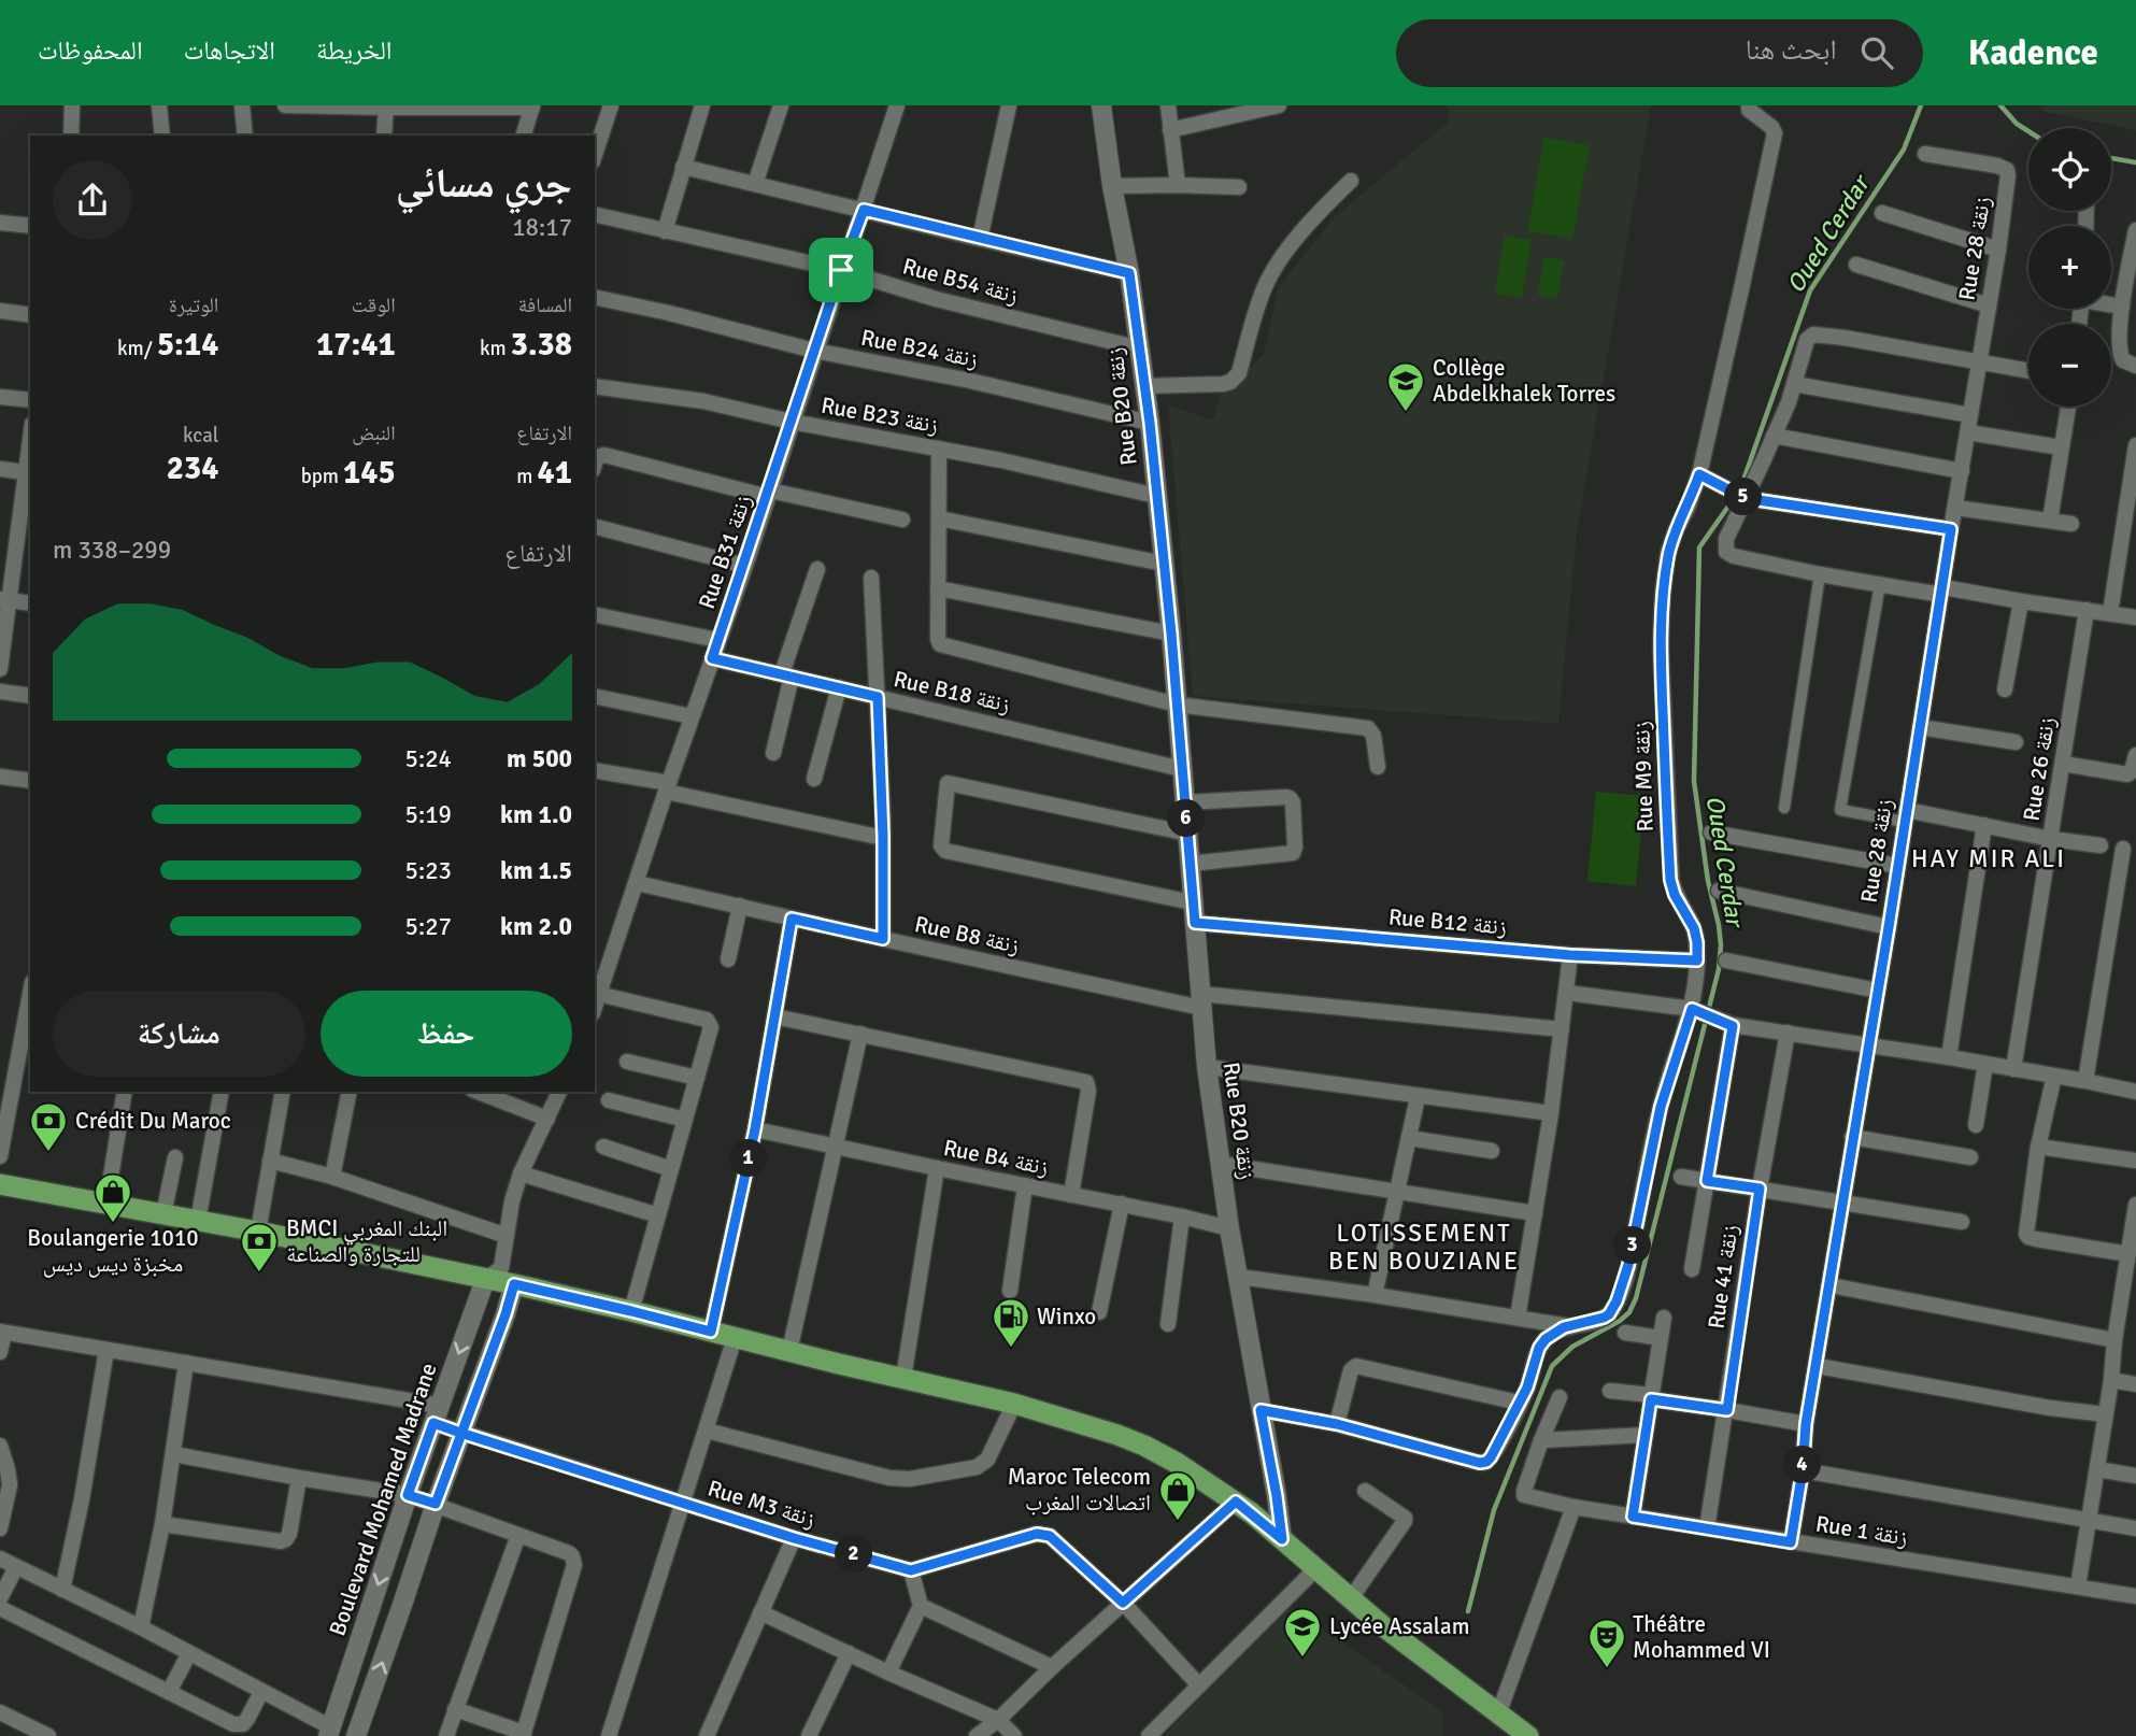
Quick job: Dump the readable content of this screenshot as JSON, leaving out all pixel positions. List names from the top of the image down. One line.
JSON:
{"streets":{"street":["Rue 28 زنقة","Rue B54 زنقة","Rue B24 زنقة","Rue B20 زنقة","Rue B23 زنقة","Rue B31 زنقة","Rue B18 زنقة","Rue 26 زنقة","Rue M9 زنقة","Rue B12 زنقة","Rue B8 زنقة","Rue B4 زنقة","Rue 41 زنقة","Boulevard Mohamed Madrane","Rue M3 زنقة","Rue زنقة 1"]},"crossings":[["Rue 28 زنقة","Rue زنقة 1"],["Rue B54 زنقة","Rue B20 زنقة"],["Rue B54 زنقة","Rue B31 زنقة"],["Rue B24 زنقة","Rue B20 زنقة"],["Rue B24 زنقة","Rue B31 زنقة"],["Rue B20 زنقة","Rue B23 زنقة"],["Rue B20 زنقة","Rue B18 زنقة"],["Rue B20 زنقة","Rue M9 زنقة"],["Rue B20 زنقة","Rue B12 زنقة"],["Rue B20 زنقة","Rue B8 زنقة"],["Rue B20 زنقة","Rue B4 زنقة"],["Rue B23 زنقة","Rue B31 زنقة"],["Rue B31 زنقة","Rue B18 زنقة"],["Rue B31 زنقة","Rue B8 زنقة"],["Rue M9 زنقة","Rue B12 زنقة"],["Rue 41 زنقة","Rue زنقة 1"],["Boulevard Mohamed Madrane","Rue M3 زنقة"]],"districts":["HAY MIR ALI","LOTISSEMENT BEN BOUZIANE"],"water":["Oued Cerdar"],"places":{"school or university":["Collège Abdelkhalek Torres","Lycée Assalam"],"bank":["Crédit Du Maroc","BMCI البنك المغربي للتجارة والصناعة"],"shop":["Boulangerie 1010 مخبزة ديس ديس","Maroc Telecom اتصالات المغرب"],"fuel station":["Winxo"],"theatre":["Théâtre Mohammed VI"]},"page":{"header":"Kadence","search":"ابحث هنا","nav":["الخريطة","الاتجاهات","المحفوظات"],"map_buttons":["+","−"],"heading":["جري مسائي","18:17"],"stats":[["المسافة","3.38 km"],["الوقت","17:41"],["الوتيرة","5:14 /km"],["الارتفاع","41 m"],["النبض","145 bpm"],["kcal","234"]],"pins":["5","6","1","3","4","2"],"chart":["الارتفاع","299–338 m"],"list":[{"name":"500 m","note":"5:24"},{"name":"1.0 km","note":"5:19"},{"name":"1.5 km","note":"5:23"},{"name":"2.0 km","note":"5:27"}],"buttons":["حفظ","مشاركة"]}}
